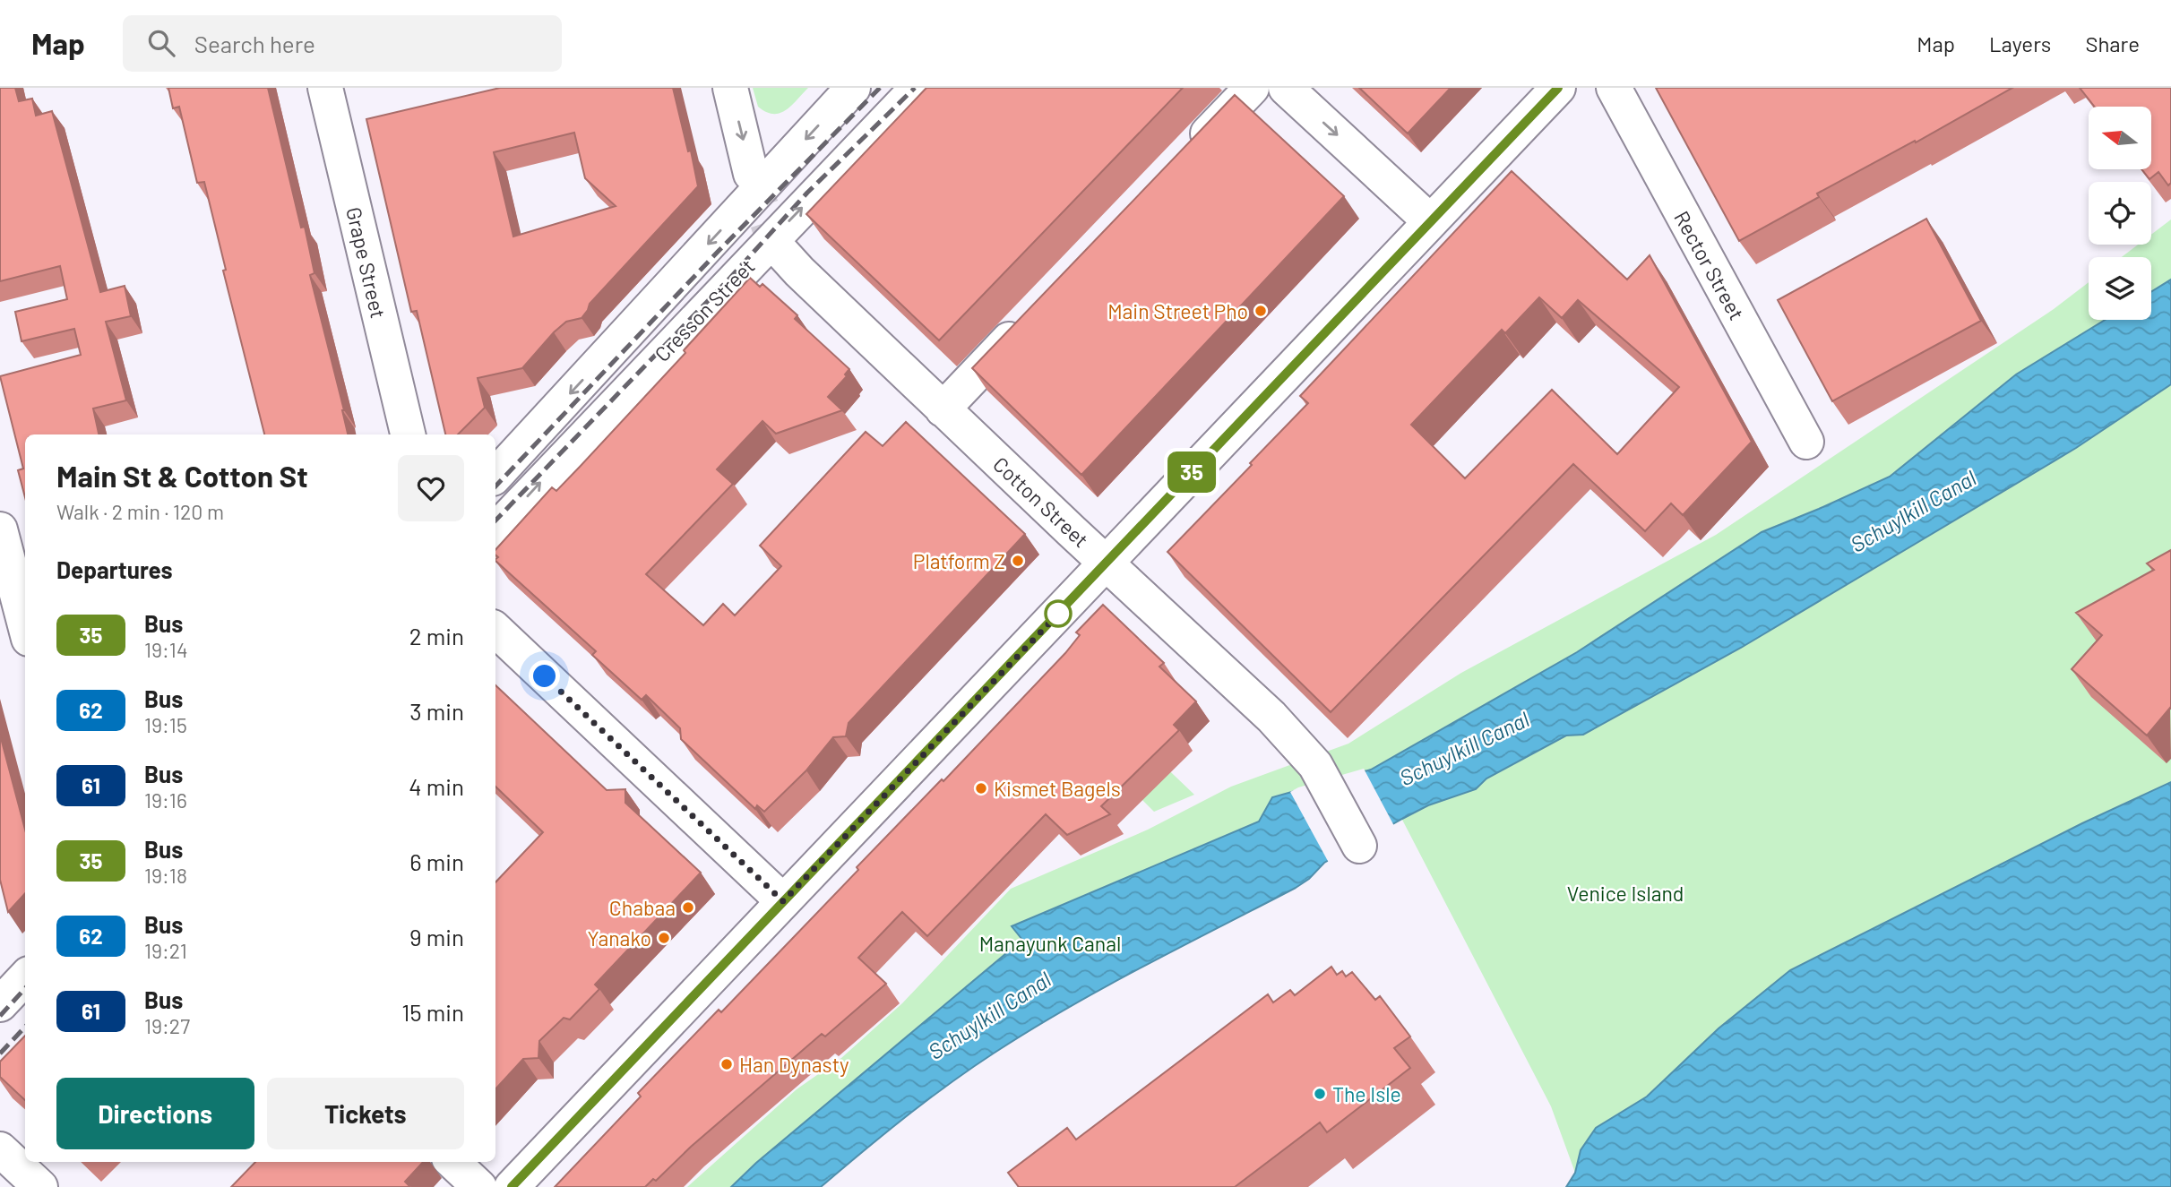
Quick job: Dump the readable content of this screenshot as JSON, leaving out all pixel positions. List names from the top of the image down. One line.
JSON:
{"streets":{"street":["Grape Street","Rector Street","Cresson Street","Cotton Street"]},"water":["Schuylkill Canal"],"parks":["Venice Island","Manayunk Canal"],"places":["Main Street Pho","Platform Z","Kismet Bagels","Chabaa","Yanako","Han Dynasty","The Isle"],"lines":["bus line 35"],"north":"left","page":{"header":"Map","search":"Search here","nav":["Map","Layers","Share"],"on_map":"35","heading":[["Main St & Cotton St","Walk · 2 min · 120 m"],"Departures"],"list":[{"mark":"35","name":"Bus","note":"19:14","value":"2 min"},{"mark":"62","name":"Bus","note":"19:15","value":"3 min"},{"mark":"61","name":"Bus","note":"19:16","value":"4 min"},{"mark":"35","name":"Bus","note":"19:18","value":"6 min"},{"mark":"62","name":"Bus","note":"19:21","value":"9 min"},{"mark":"61","name":"Bus","note":"19:27","value":"15 min"}],"buttons":["Directions","Tickets"]}}
